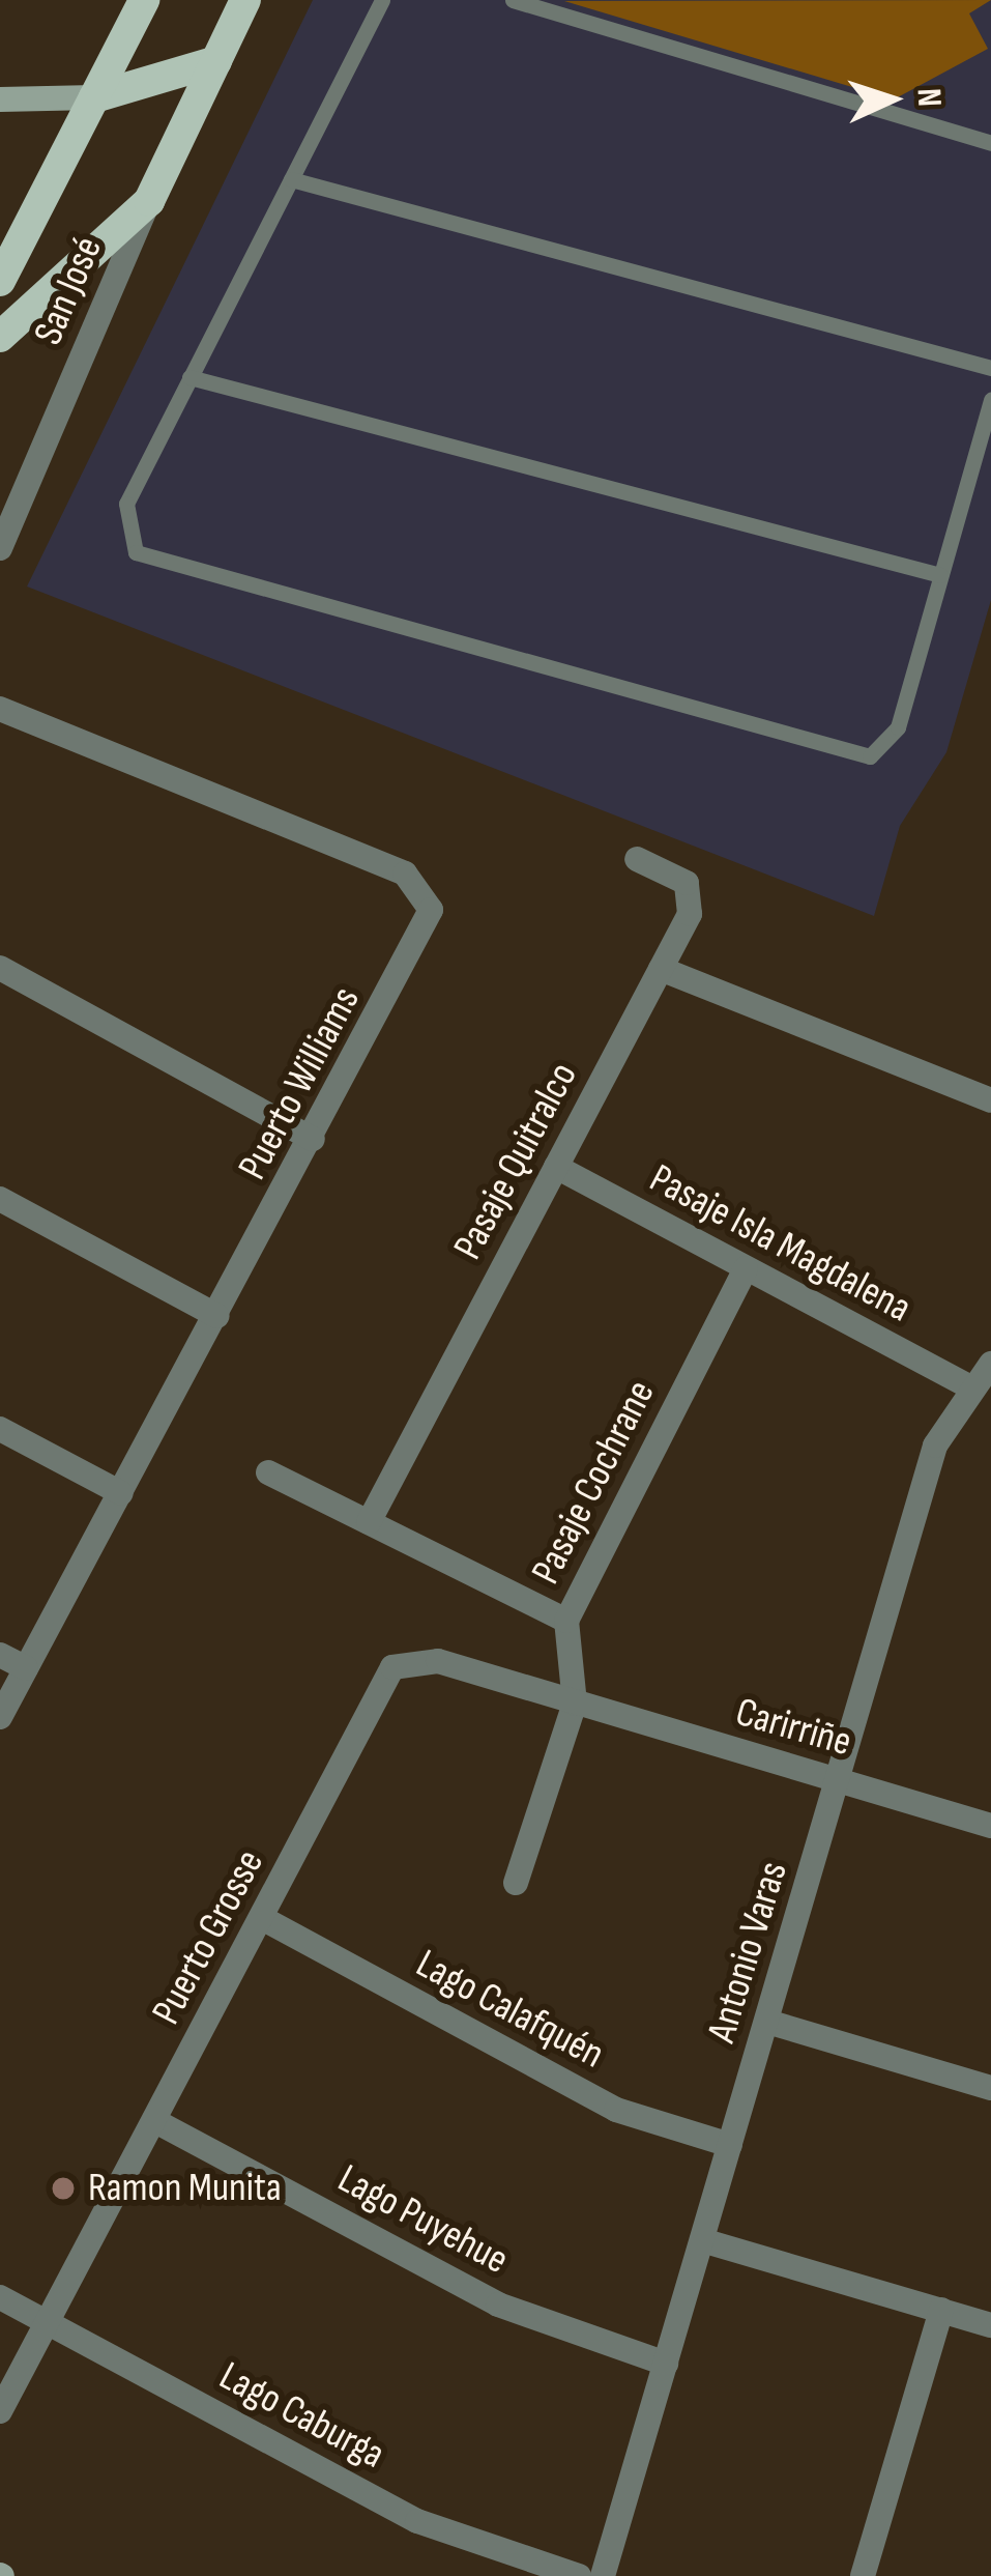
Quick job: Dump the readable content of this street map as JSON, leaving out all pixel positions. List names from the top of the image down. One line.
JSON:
{"streets":{"street":["San José","Puerto Williams","Pasaje Quitralco","Pasaje Isla Magdalena","Pasaje Cochrane","Carirriñe","Puerto Grosse","Antonio Varas","Lago Calafquén","Lago Puyehue","Lago Caburga"]},"crossings":[["Pasaje Quitralco","Pasaje Isla Magdalena"],["Pasaje Isla Magdalena","Pasaje Cochrane"],["Pasaje Isla Magdalena","Antonio Varas"],["Pasaje Cochrane","Carirriñe"],["Pasaje Cochrane","Puerto Grosse"],["Carirriñe","Puerto Grosse"],["Carirriñe","Antonio Varas"],["Puerto Grosse","Lago Calafquén"],["Puerto Grosse","Lago Puyehue"],["Puerto Grosse","Lago Caburga"],["Antonio Varas","Lago Calafquén"],["Antonio Varas","Lago Puyehue"]],"places":["Ramon Munita"],"north":"right"}
